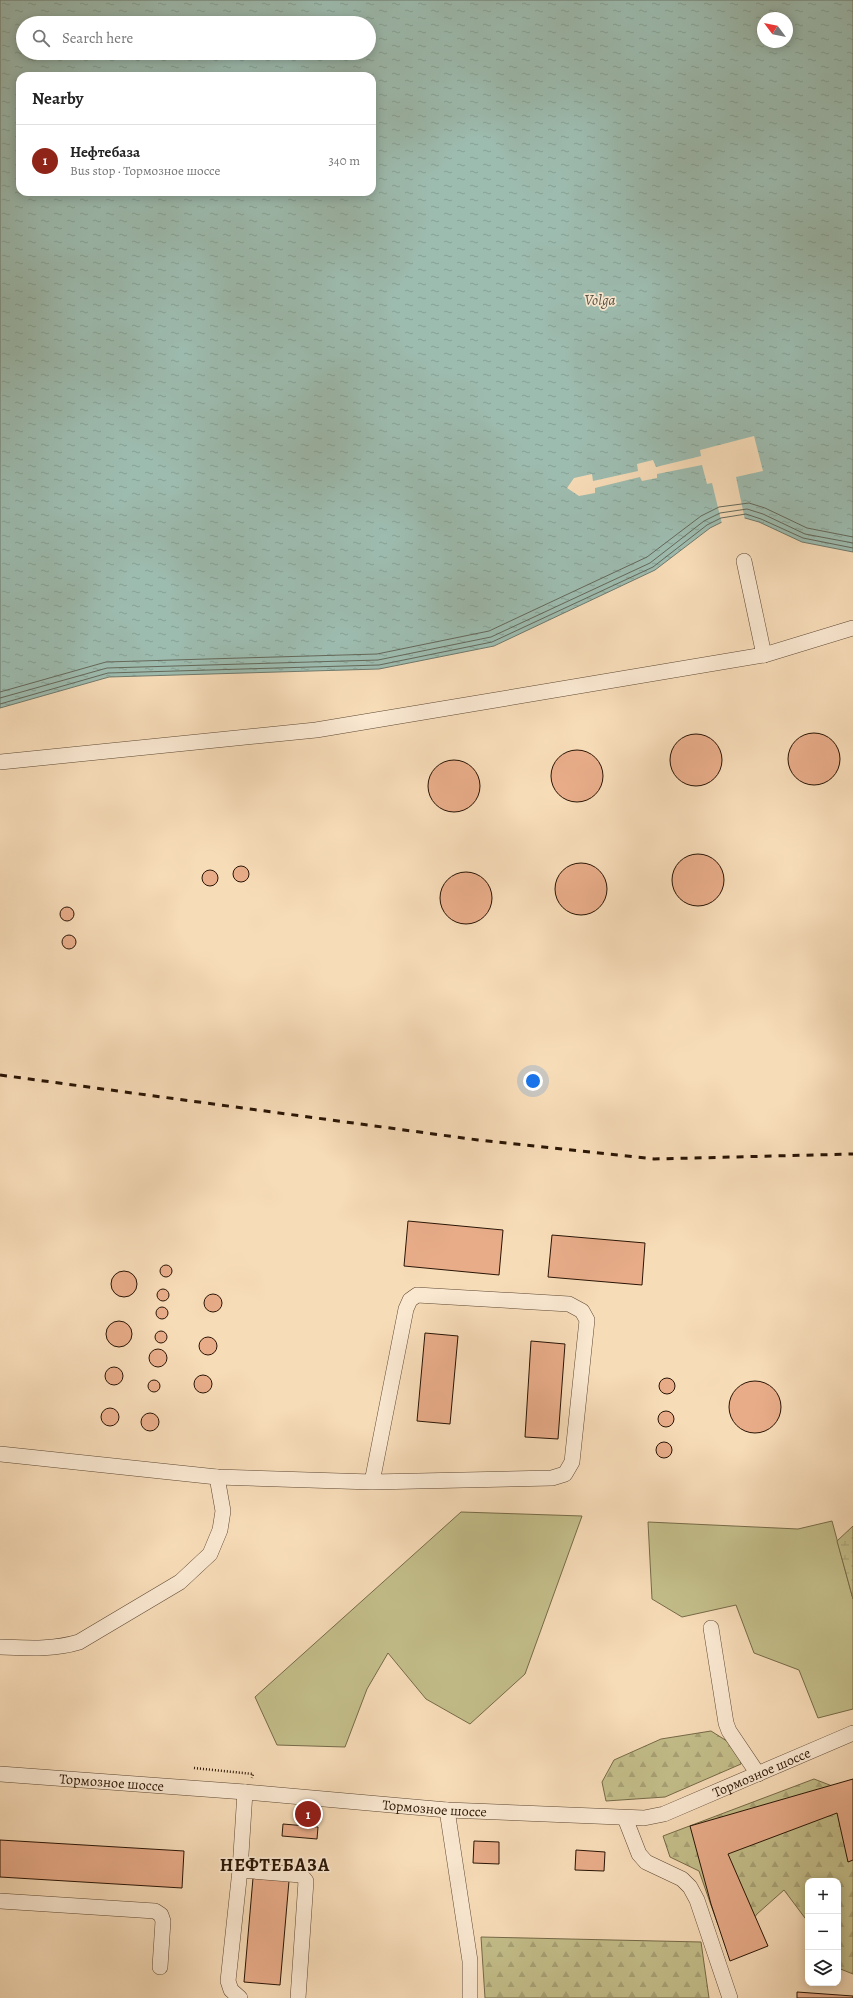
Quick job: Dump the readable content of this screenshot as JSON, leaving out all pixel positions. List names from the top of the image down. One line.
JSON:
{"streets":{"street":["Тормозное шоссе"]},"districts":["НЕФТЕБАЗА"],"water":["Volga"],"north":"top left","page":{"search":"Search here","heading":"Nearby","list":[{"mark":"1","name":"Нефтебаза","note":"Bus stop · Тормозное шоссе","value":"340 m"}],"pins":"1","map_buttons":["+","−"]}}
